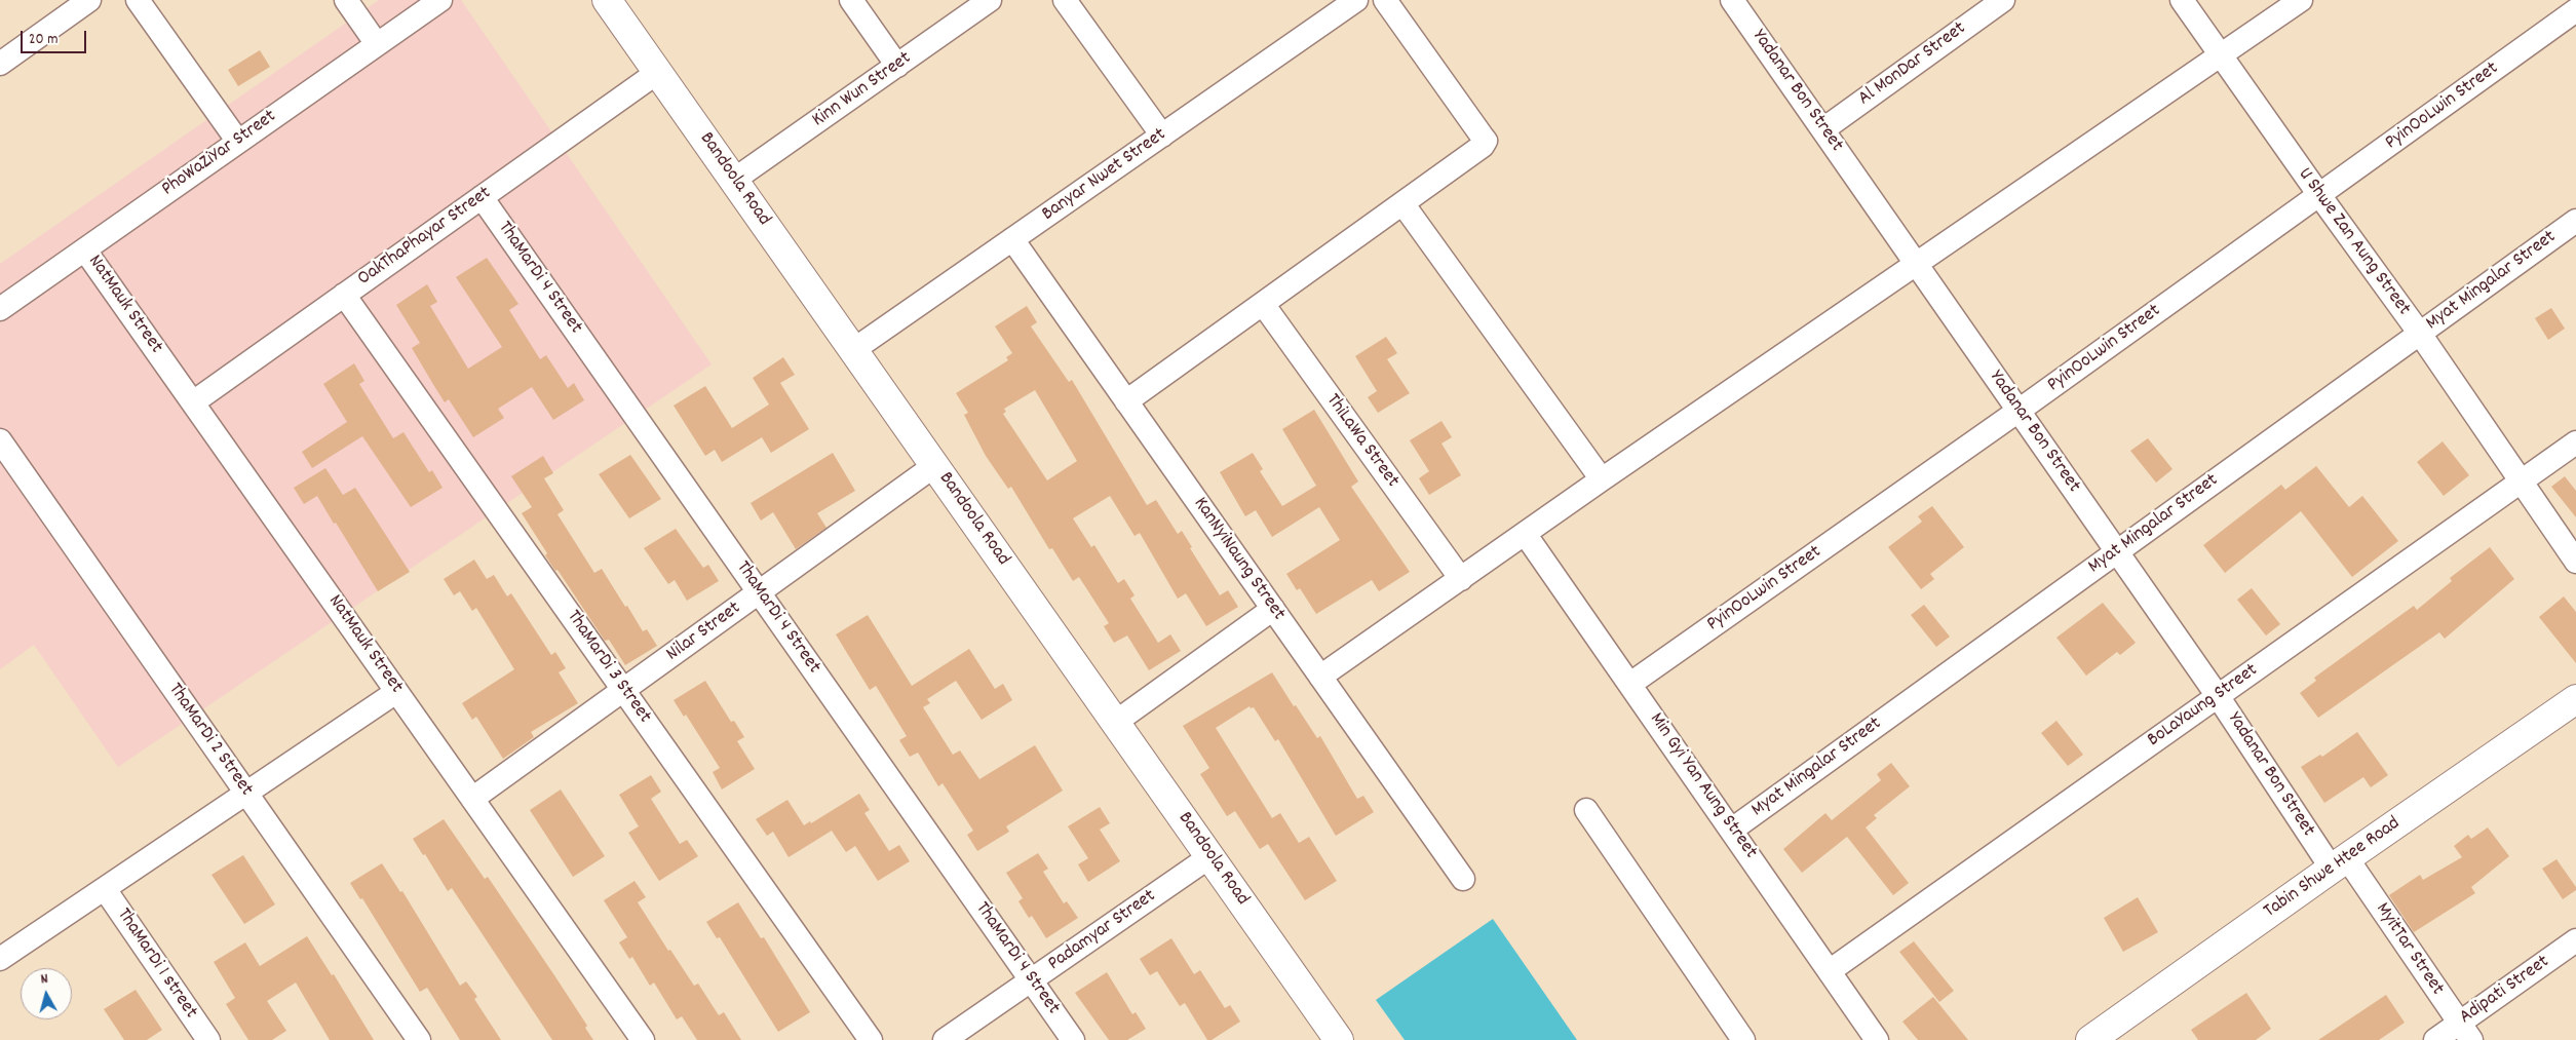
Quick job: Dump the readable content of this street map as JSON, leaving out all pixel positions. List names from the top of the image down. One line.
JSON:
{"streets":{"street":["Al MonDar Street","Kinn Wun Street","Yadanar Bon Street","PyinOoLwin Street","PhoWaZiYar Street","Banyar Nwet Street","Bandoola Road","OakThaPhayar Street","U Shwe Zan Aung Street","ThaMarDi 4 Street","Myat Mingalar Street","NatMauk Street","ThiLaWa Street","KanNyiNaung Street","Nilar Street","ThaMarDi 3 Street","BoLaYaung Street","ThaMarDi 2 Street","Min Gyi Yan Aung Street","Tabin Shwe Htee Road","Padamyar Street","MyitTar Street","ThaMarDi 1 street","Adipati Street"]},"crossings":[["Al MonDar Street","Yadanar Bon Street"],["Kinn Wun Street","Bandoola Road"],["Yadanar Bon Street","PyinOoLwin Street"],["Yadanar Bon Street","Myat Mingalar Street"],["Yadanar Bon Street","BoLaYaung Street"],["Yadanar Bon Street","Tabin Shwe Htee Road"],["Yadanar Bon Street","MyitTar Street"],["PyinOoLwin Street","U Shwe Zan Aung Street"],["PyinOoLwin Street","Min Gyi Yan Aung Street"],["PhoWaZiYar Street","NatMauk Street"],["Banyar Nwet Street","Bandoola Road"],["Banyar Nwet Street","KanNyiNaung Street"],["Bandoola Road","OakThaPhayar Street"],["Bandoola Road","Nilar Street"],["Bandoola Road","Padamyar Street"],["OakThaPhayar Street","ThaMarDi 4 Street"],["OakThaPhayar Street","NatMauk Street"],["OakThaPhayar Street","ThaMarDi 3 Street"],["U Shwe Zan Aung Street","Myat Mingalar Street"],["U Shwe Zan Aung Street","BoLaYaung Street"],["ThaMarDi 4 Street","Nilar Street"],["ThaMarDi 4 Street","Padamyar Street"],["Myat Mingalar Street","Min Gyi Yan Aung Street"],["NatMauk Street","Nilar Street"],["Nilar Street","ThaMarDi 3 Street"],["BoLaYaung Street","Min Gyi Yan Aung Street"],["Tabin Shwe Htee Road","MyitTar Street"],["MyitTar Street","Adipati Street"]],"scale_bar":"20 m","north":"top"}
